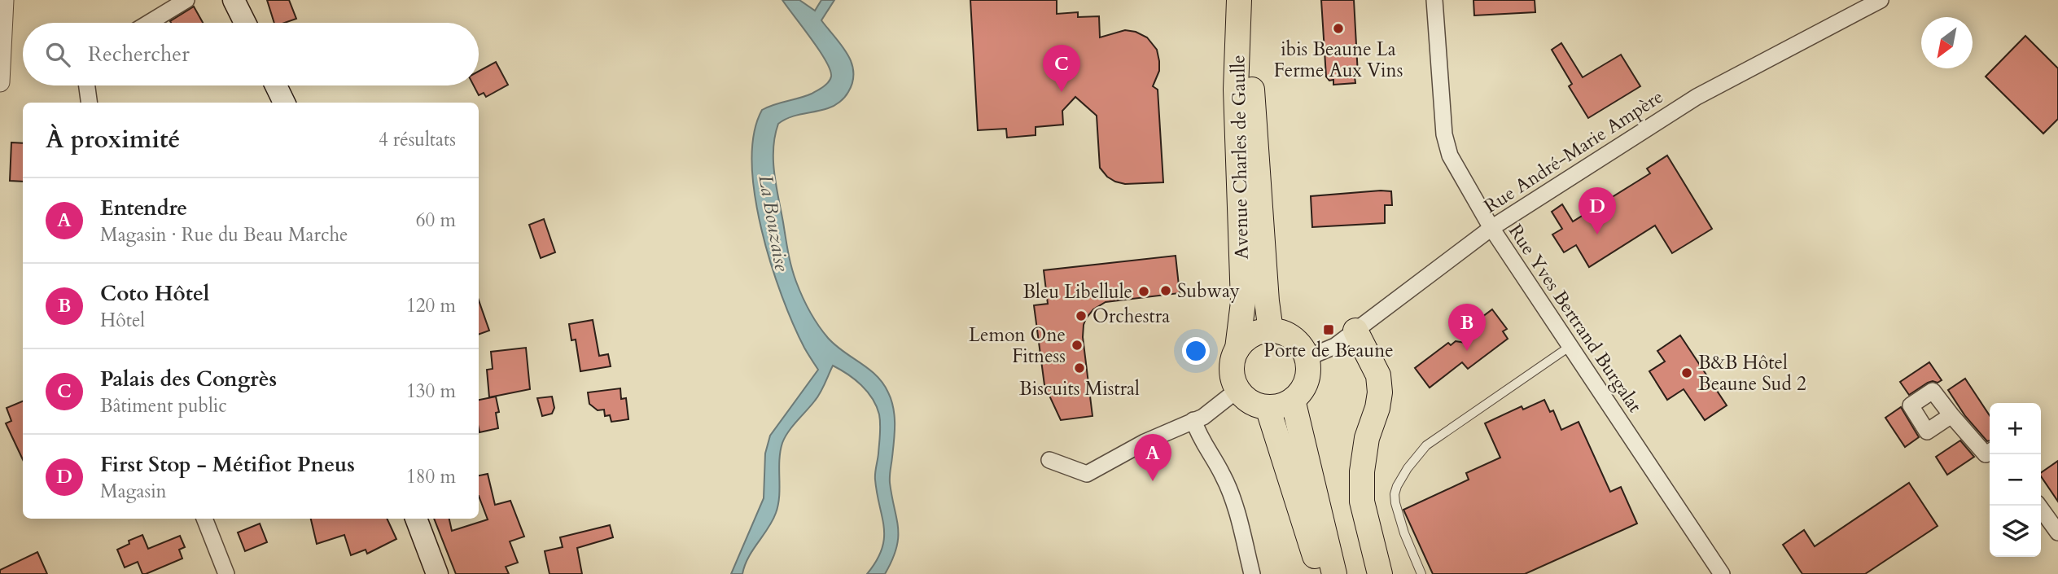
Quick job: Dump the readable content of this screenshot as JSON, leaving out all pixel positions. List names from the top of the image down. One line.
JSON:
{"streets":{"main road":["Avenue Charles de Gaulle"],"street":["Rue André-Marie Ampère","Rue Yves Bertrand Burgalat"]},"crossings":[["Rue André-Marie Ampère","Avenue Charles de Gaulle"],["Rue André-Marie Ampère","Rue Yves Bertrand Burgalat"]],"water":["La Bouzaise"],"places":{"other":["ibis Beaune La Ferme Aux Vins","Subway","Bleu Libellule","Orchestra","Lemon One Fitness","Biscuits Mistral","B&B Hôtel Beaune Sud 2"],"transit":["Porte de Beaune"]},"north":"bottom left","page":{"search":"Rechercher","pins":["C","D","B","A"],"heading":["À proximité","4 résultats"],"list":[{"mark":"A","name":"Entendre","note":"Magasin · Rue du Beau Marche","value":"60 m"},{"mark":"B","name":"Coto Hôtel","note":"Hôtel","value":"120 m"},{"mark":"C","name":"Palais des Congrès","note":"Bâtiment public","value":"130 m"},{"mark":"D","name":"First Stop - Métifiot Pneus","note":"Magasin","value":"180 m"}],"map_buttons":["+","−"]}}
